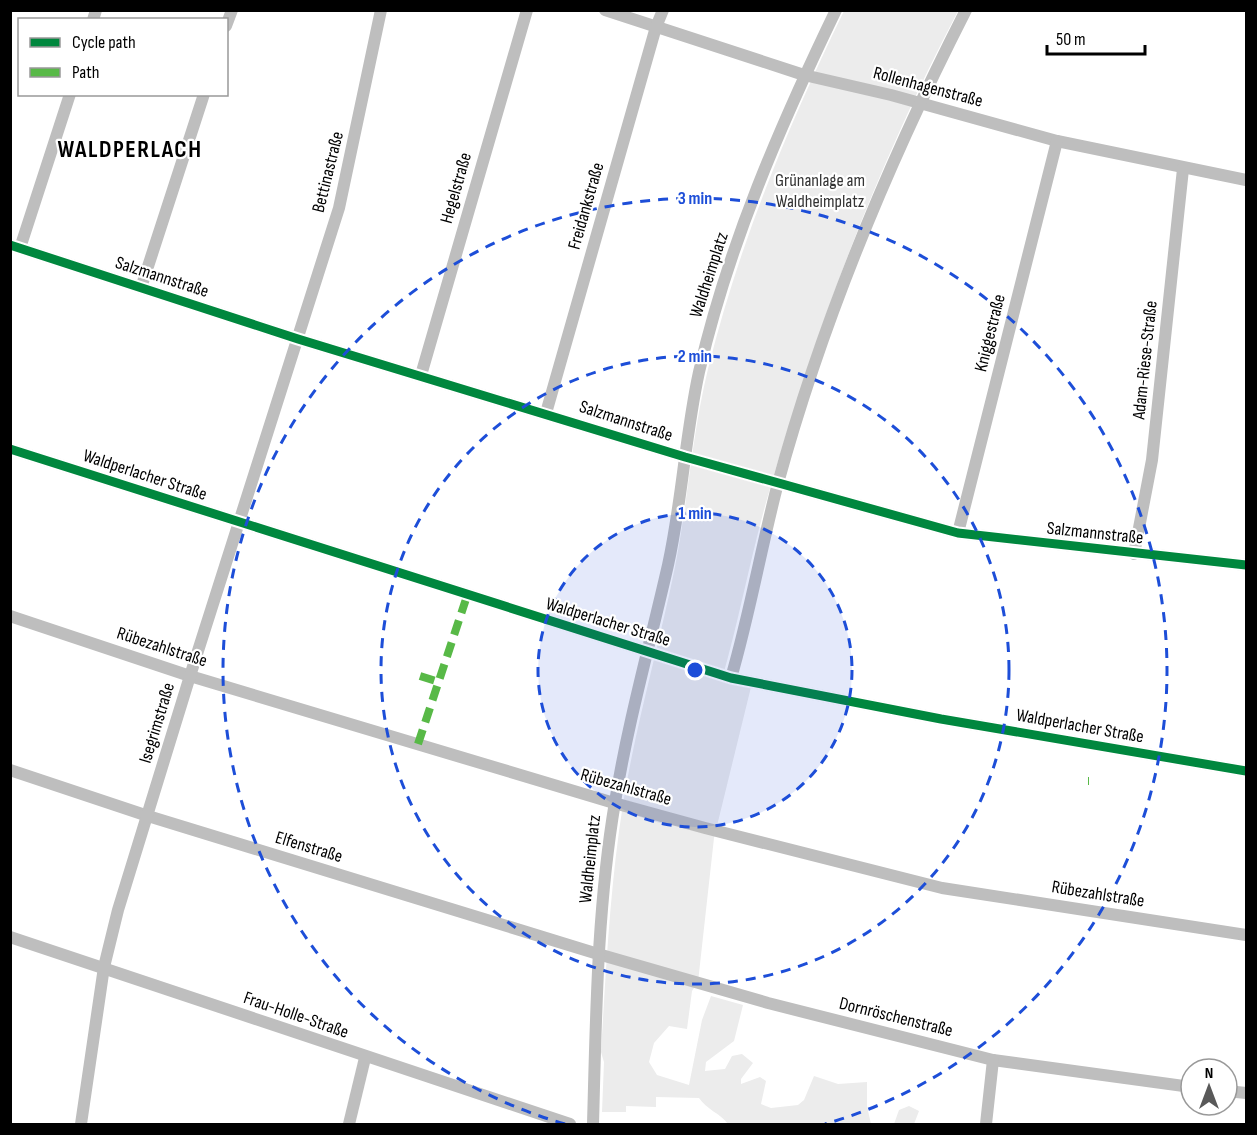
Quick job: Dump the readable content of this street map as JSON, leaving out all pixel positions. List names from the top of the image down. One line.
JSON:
{"streets":{"street":["Rollenhagenstraße","Bettinastraße","Hegelstraße","Freidankstraße","Waldheimplatz","Salzmannstraße","Kniggestraße","Adam-Riese-Straße","Waldperlacher Straße","Rübezahlstraße","Isegrimstraße","Elfenstraße","Frau-Holle-Straße","Dornröschenstraße"]},"crossings":[["Rollenhagenstraße","Freidankstraße"],["Rollenhagenstraße","Waldheimplatz"],["Rollenhagenstraße","Kniggestraße"],["Rollenhagenstraße","Adam-Riese-Straße"],["Bettinastraße","Salzmannstraße"],["Bettinastraße","Isegrimstraße"],["Hegelstraße","Salzmannstraße"],["Freidankstraße","Salzmannstraße"],["Waldheimplatz","Salzmannstraße"],["Waldheimplatz","Waldperlacher Straße"],["Waldheimplatz","Rübezahlstraße"],["Waldheimplatz","Elfenstraße"],["Waldheimplatz","Dornröschenstraße"],["Salzmannstraße","Kniggestraße"],["Salzmannstraße","Adam-Riese-Straße"],["Salzmannstraße","Isegrimstraße"],["Waldperlacher Straße","Isegrimstraße"],["Rübezahlstraße","Isegrimstraße"],["Isegrimstraße","Elfenstraße"],["Isegrimstraße","Frau-Holle-Straße"],["Elfenstraße","Dornröschenstraße"]],"districts":["WALDPERLACH"],"parks":["Grünanlage am Waldheimplatz"],"legend":["Cycle path","Path"],"scale_bar":"50 m","north":"top","rings":["3 min","2 min","1 min"]}
